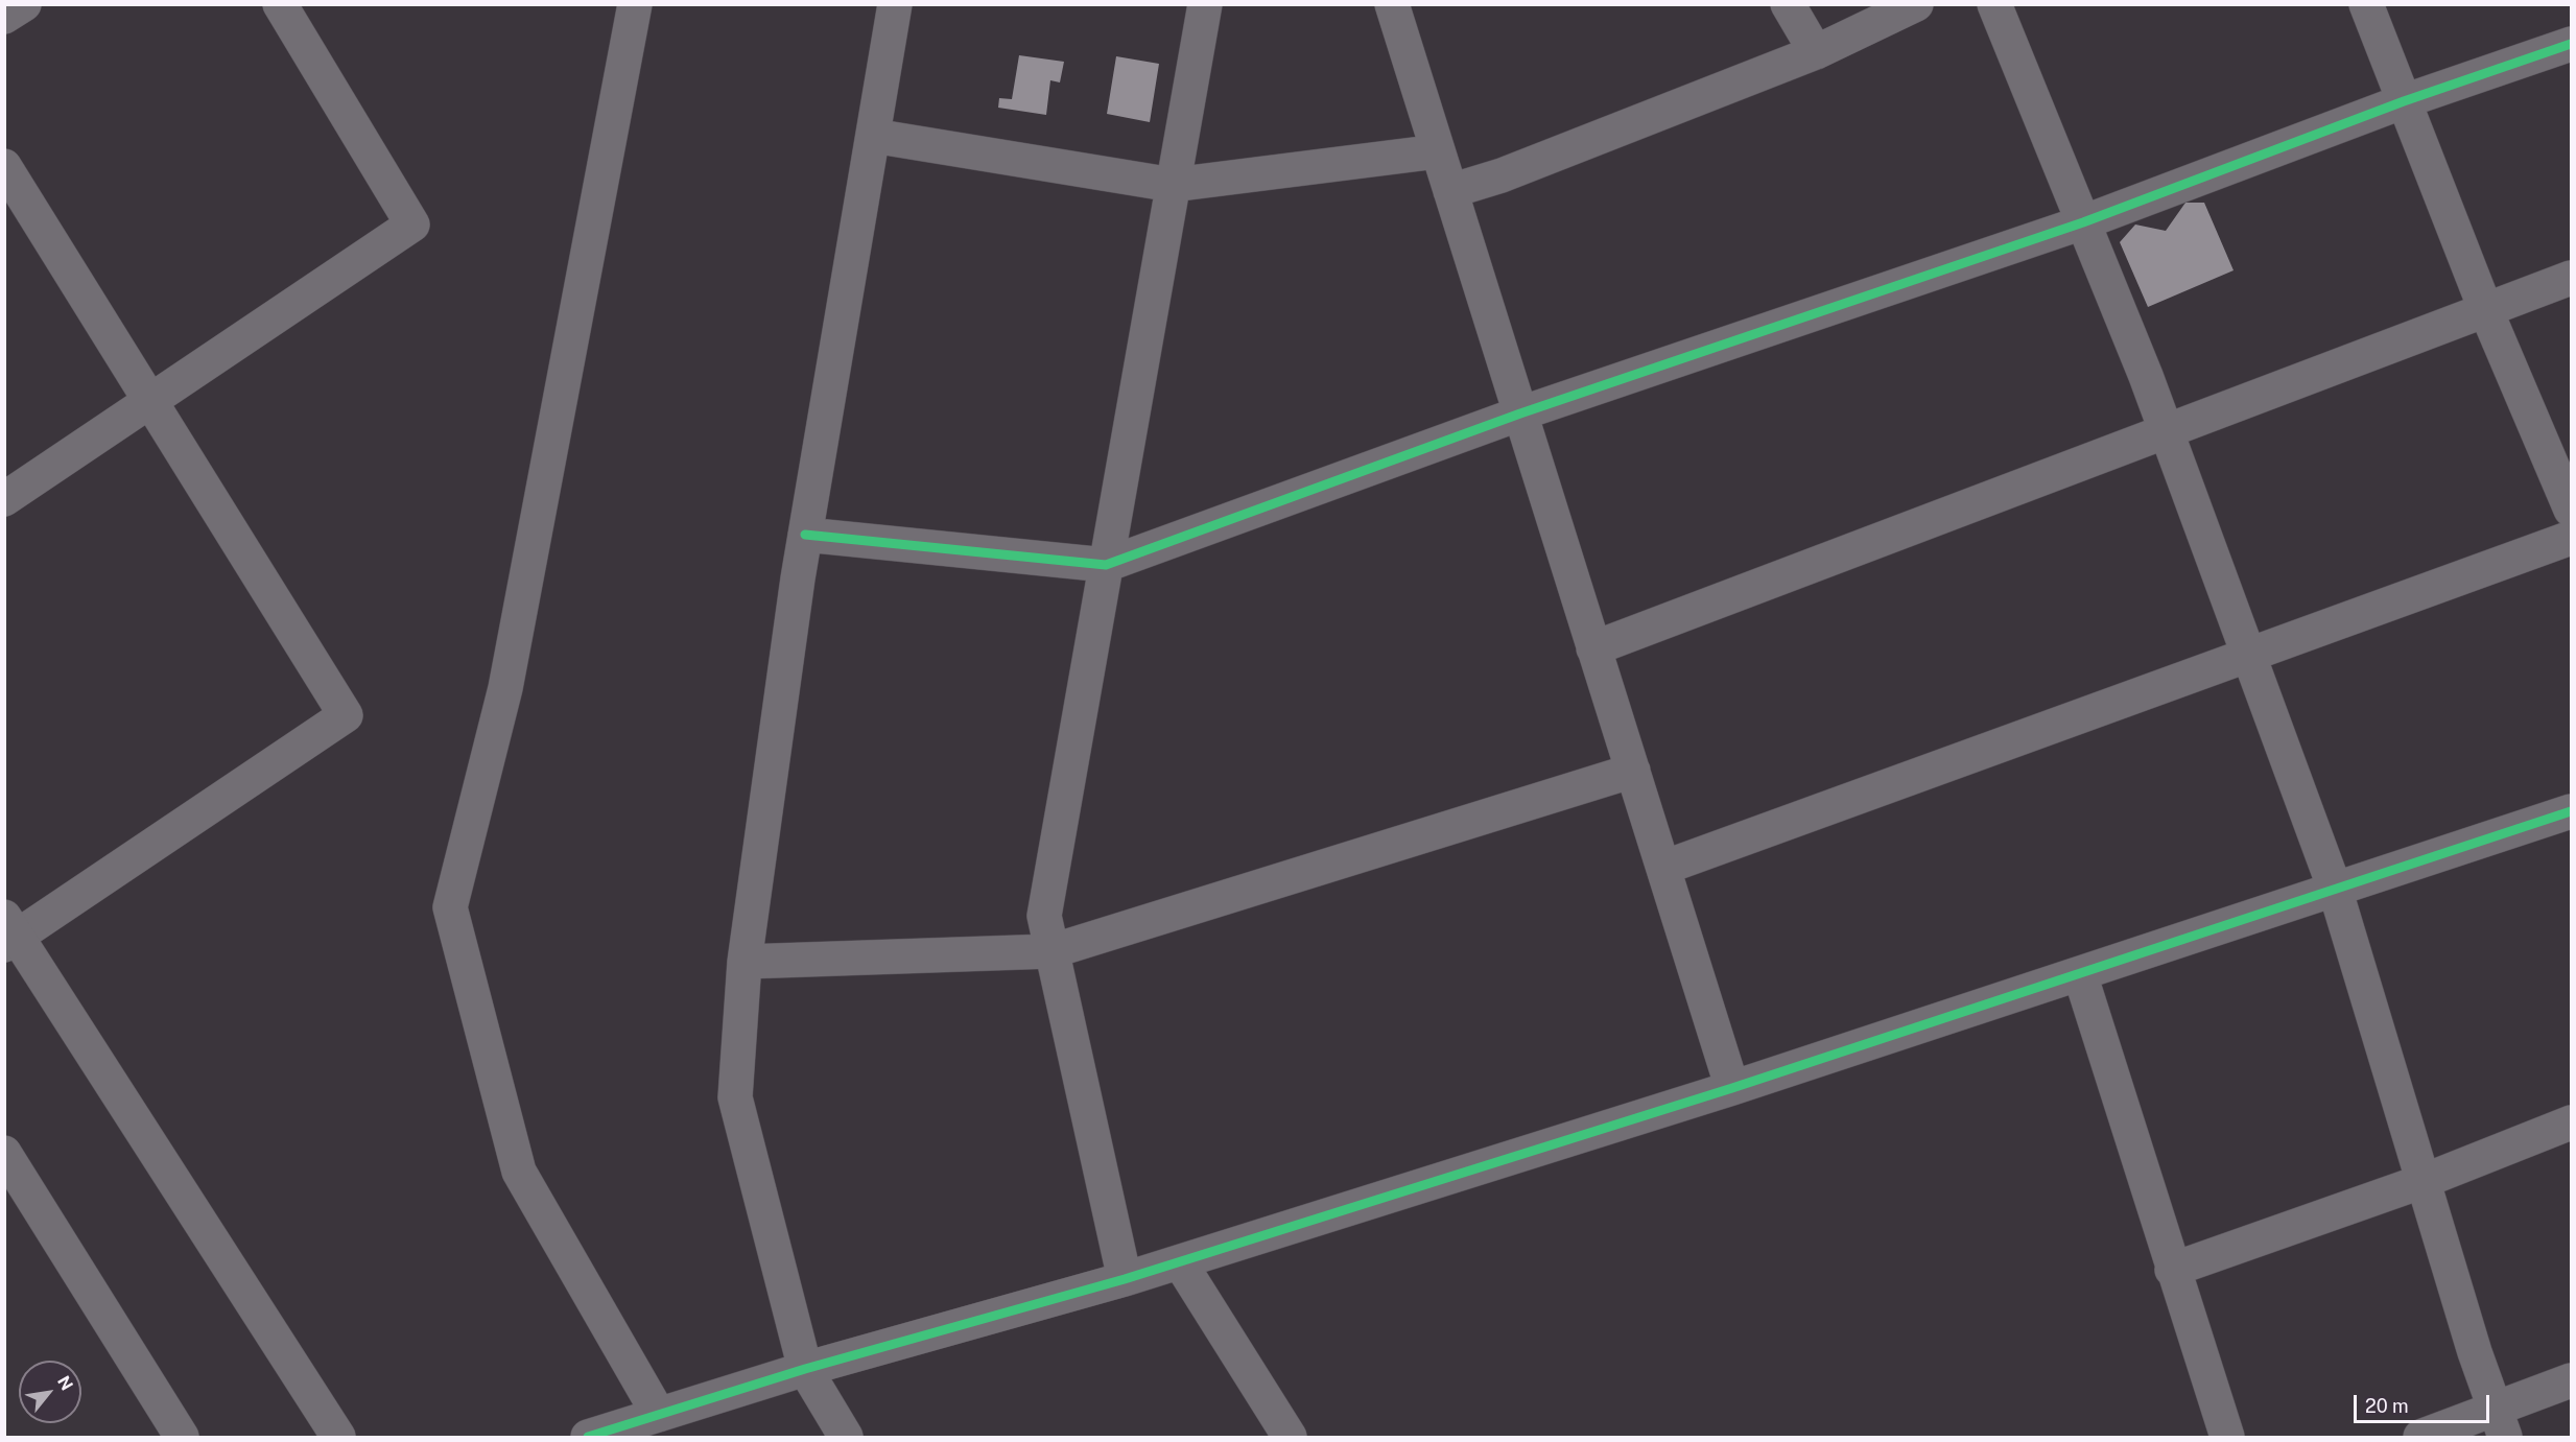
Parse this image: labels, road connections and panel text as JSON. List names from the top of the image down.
{
  "scale_bar": "20 m",
  "north": "top right"
}
